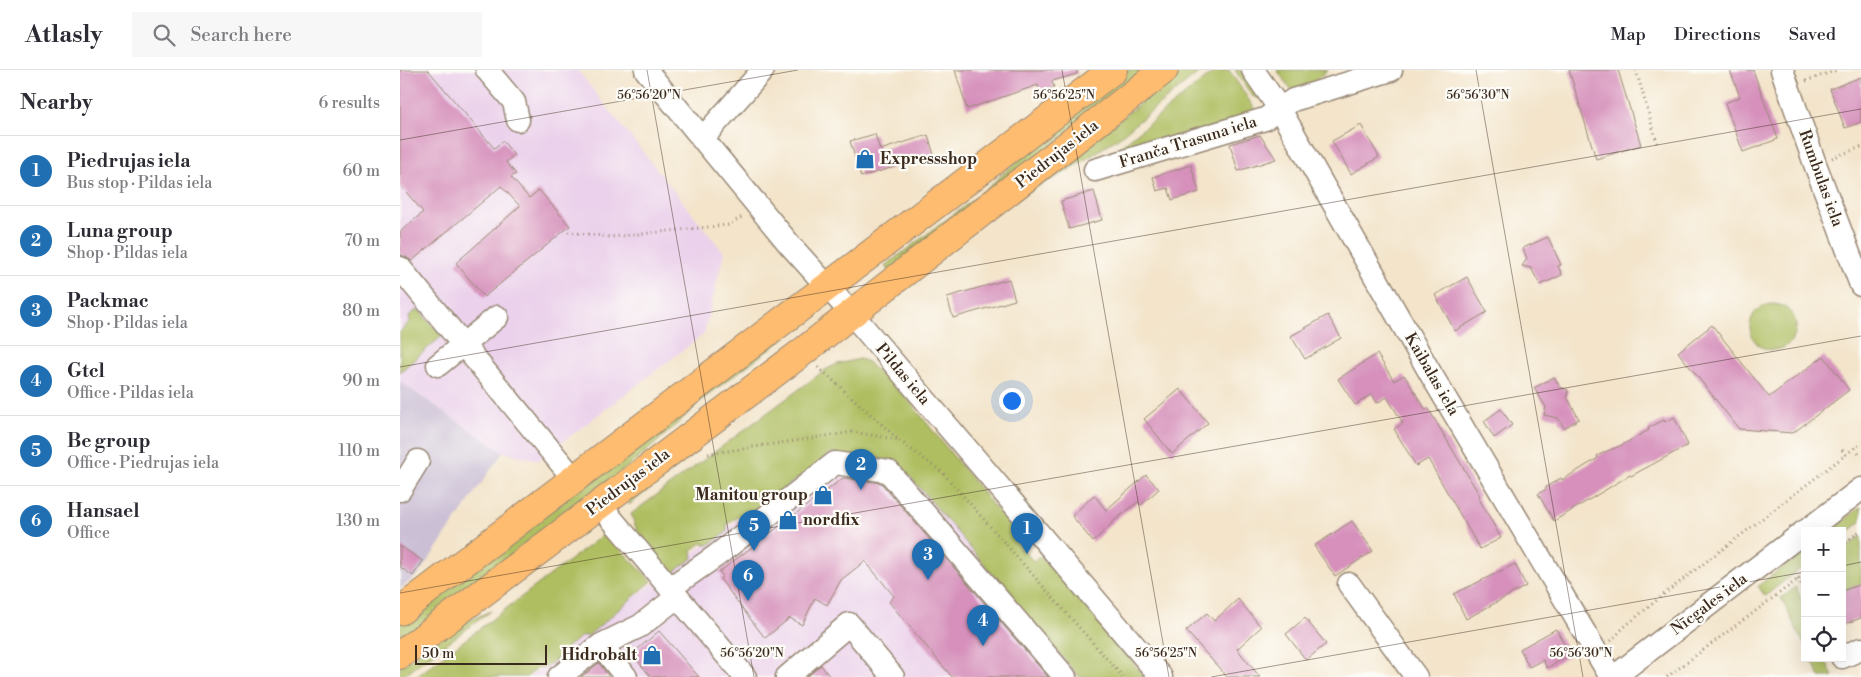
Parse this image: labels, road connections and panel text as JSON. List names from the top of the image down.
{
  "streets": {
    "main road": ["Piedrujas iela"],
    "street": [
      "Franča Trasuna iela",
      "Rumbulas iela",
      "Pildas iela",
      "Kaibalas iela",
      "Nīcgales iela"
    ]
  },
  "crossings": [
    ["Franča Trasuna iela", "Kaibalas iela"],
    ["Piedrujas iela", "Pildas iela"],
    ["Kaibalas iela", "Nīcgales iela"]
  ],
  "places": {
    "shop": [
      "Expressshop",
      "Manitou group",
      "nordfix",
      "Hidrobalt"
    ]
  },
  "scale_bar": "50 m",
  "page": {
    "header": "Atlasly",
    "search": "Search here",
    "nav": ["Map", "Directions", "Saved"],
    "heading": ["Nearby", "6 results"],
    "list": [
      {
        "mark": "1",
        "name": "Piedrujas iela",
        "note": "Bus stop · Pildas iela",
        "value": "60 m"
      },
      {
        "mark": "2",
        "name": "Luna group",
        "note": "Shop · Pildas iela",
        "value": "70 m"
      },
      {
        "mark": "3",
        "name": "Packmac",
        "note": "Shop · Pildas iela",
        "value": "80 m"
      },
      {
        "mark": "4",
        "name": "Gtcl",
        "note": "Office · Pildas iela",
        "value": "90 m"
      },
      {
        "mark": "5",
        "name": "Be group",
        "note": "Office · Piedrujas iela",
        "value": "110 m"
      },
      {
        "mark": "6",
        "name": "Hansael",
        "note": "Office",
        "value": "130 m"
      }
    ],
    "pins": [
      "2",
      "5",
      "1",
      "3",
      "6",
      "4"
    ],
    "map_buttons": ["+", "−"],
    "scale": "50 m"
  },
  "coordinates": ["56°56'20\"N", "56°56'25\"N", "56°56'30\"N"]
}
